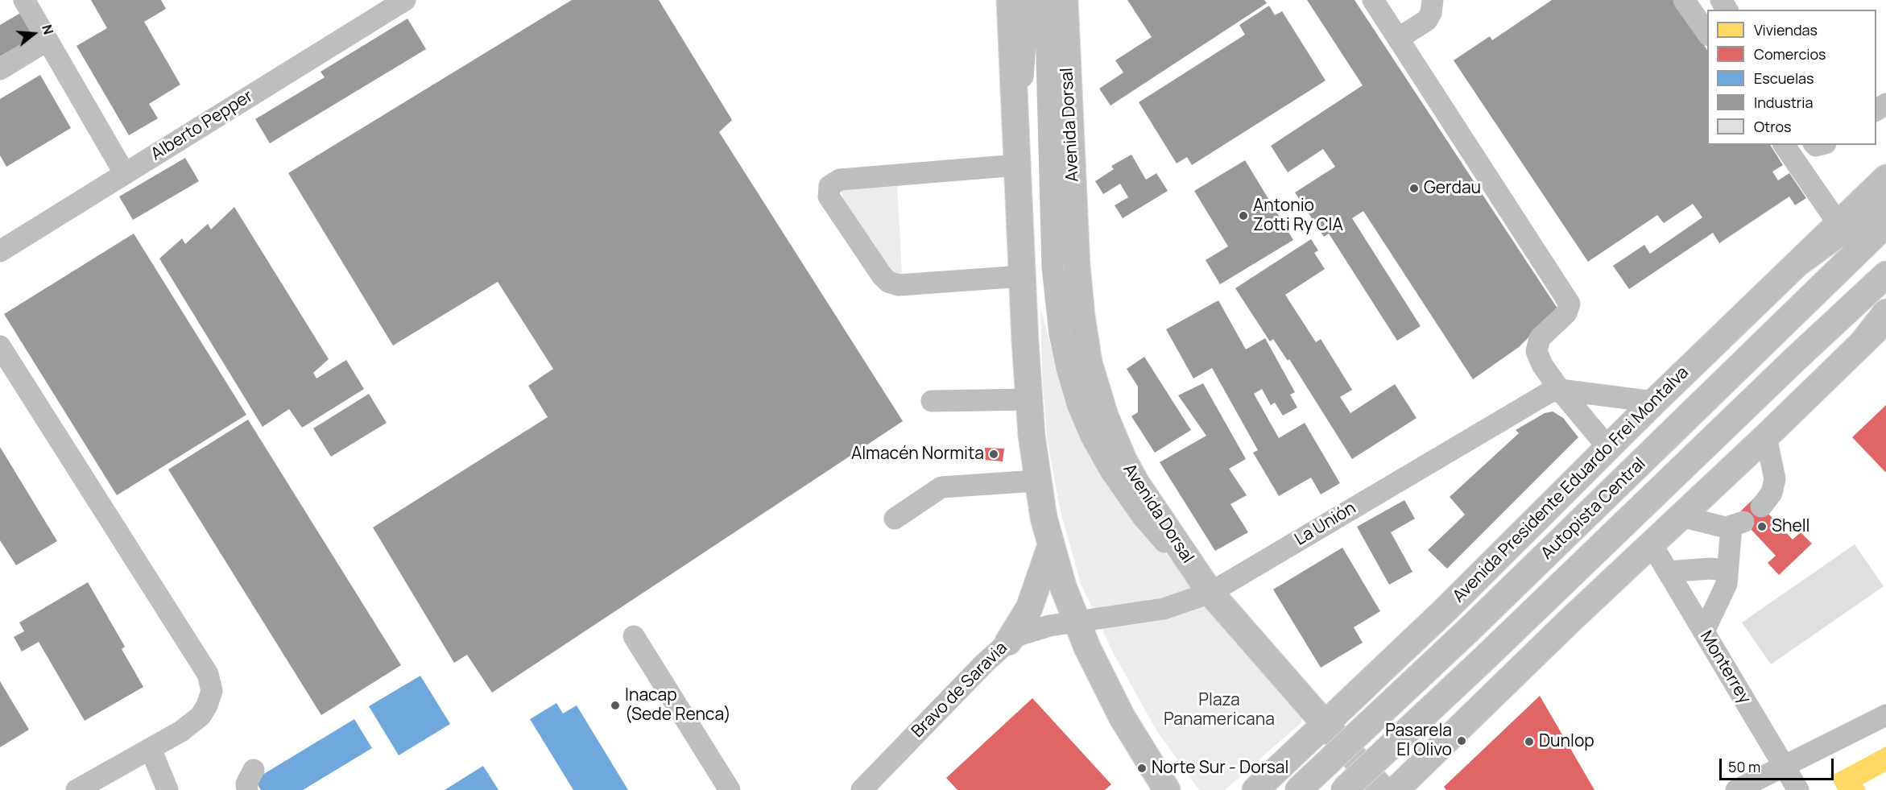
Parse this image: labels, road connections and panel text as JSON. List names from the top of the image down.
{
  "streets": {
    "main road": ["Avenida Dorsal", "Avenida Presidente Eduardo Frei Montalva", "Autopista Central"],
    "street": [
      "Alberto Pepper",
      "La Unión",
      "Monterrey",
      "Bravo de Saravia"
    ]
  },
  "crossings": [
    ["Avenida Dorsal", "Avenida Presidente Eduardo Frei Montalva"],
    ["Avenida Dorsal", "La Unión"],
    ["Avenida Presidente Eduardo Frei Montalva", "La Unión"],
    ["La Unión", "Bravo de Saravia"]
  ],
  "parks": ["Plaza Panamericana"],
  "places": [
    "Gerdau",
    "Antonio Zotti Ry CIA",
    "Almacén Normita",
    "Shell",
    "Inacap (Sede Renca)",
    "Pasarela El Olivo",
    "Dunlop",
    "Norte Sur - Dorsal"
  ],
  "legend": [
    "Viviendas",
    "Comercios",
    "Escuelas",
    "Industria",
    "Otros"
  ],
  "scale_bar": "50 m",
  "north": "right"
}
